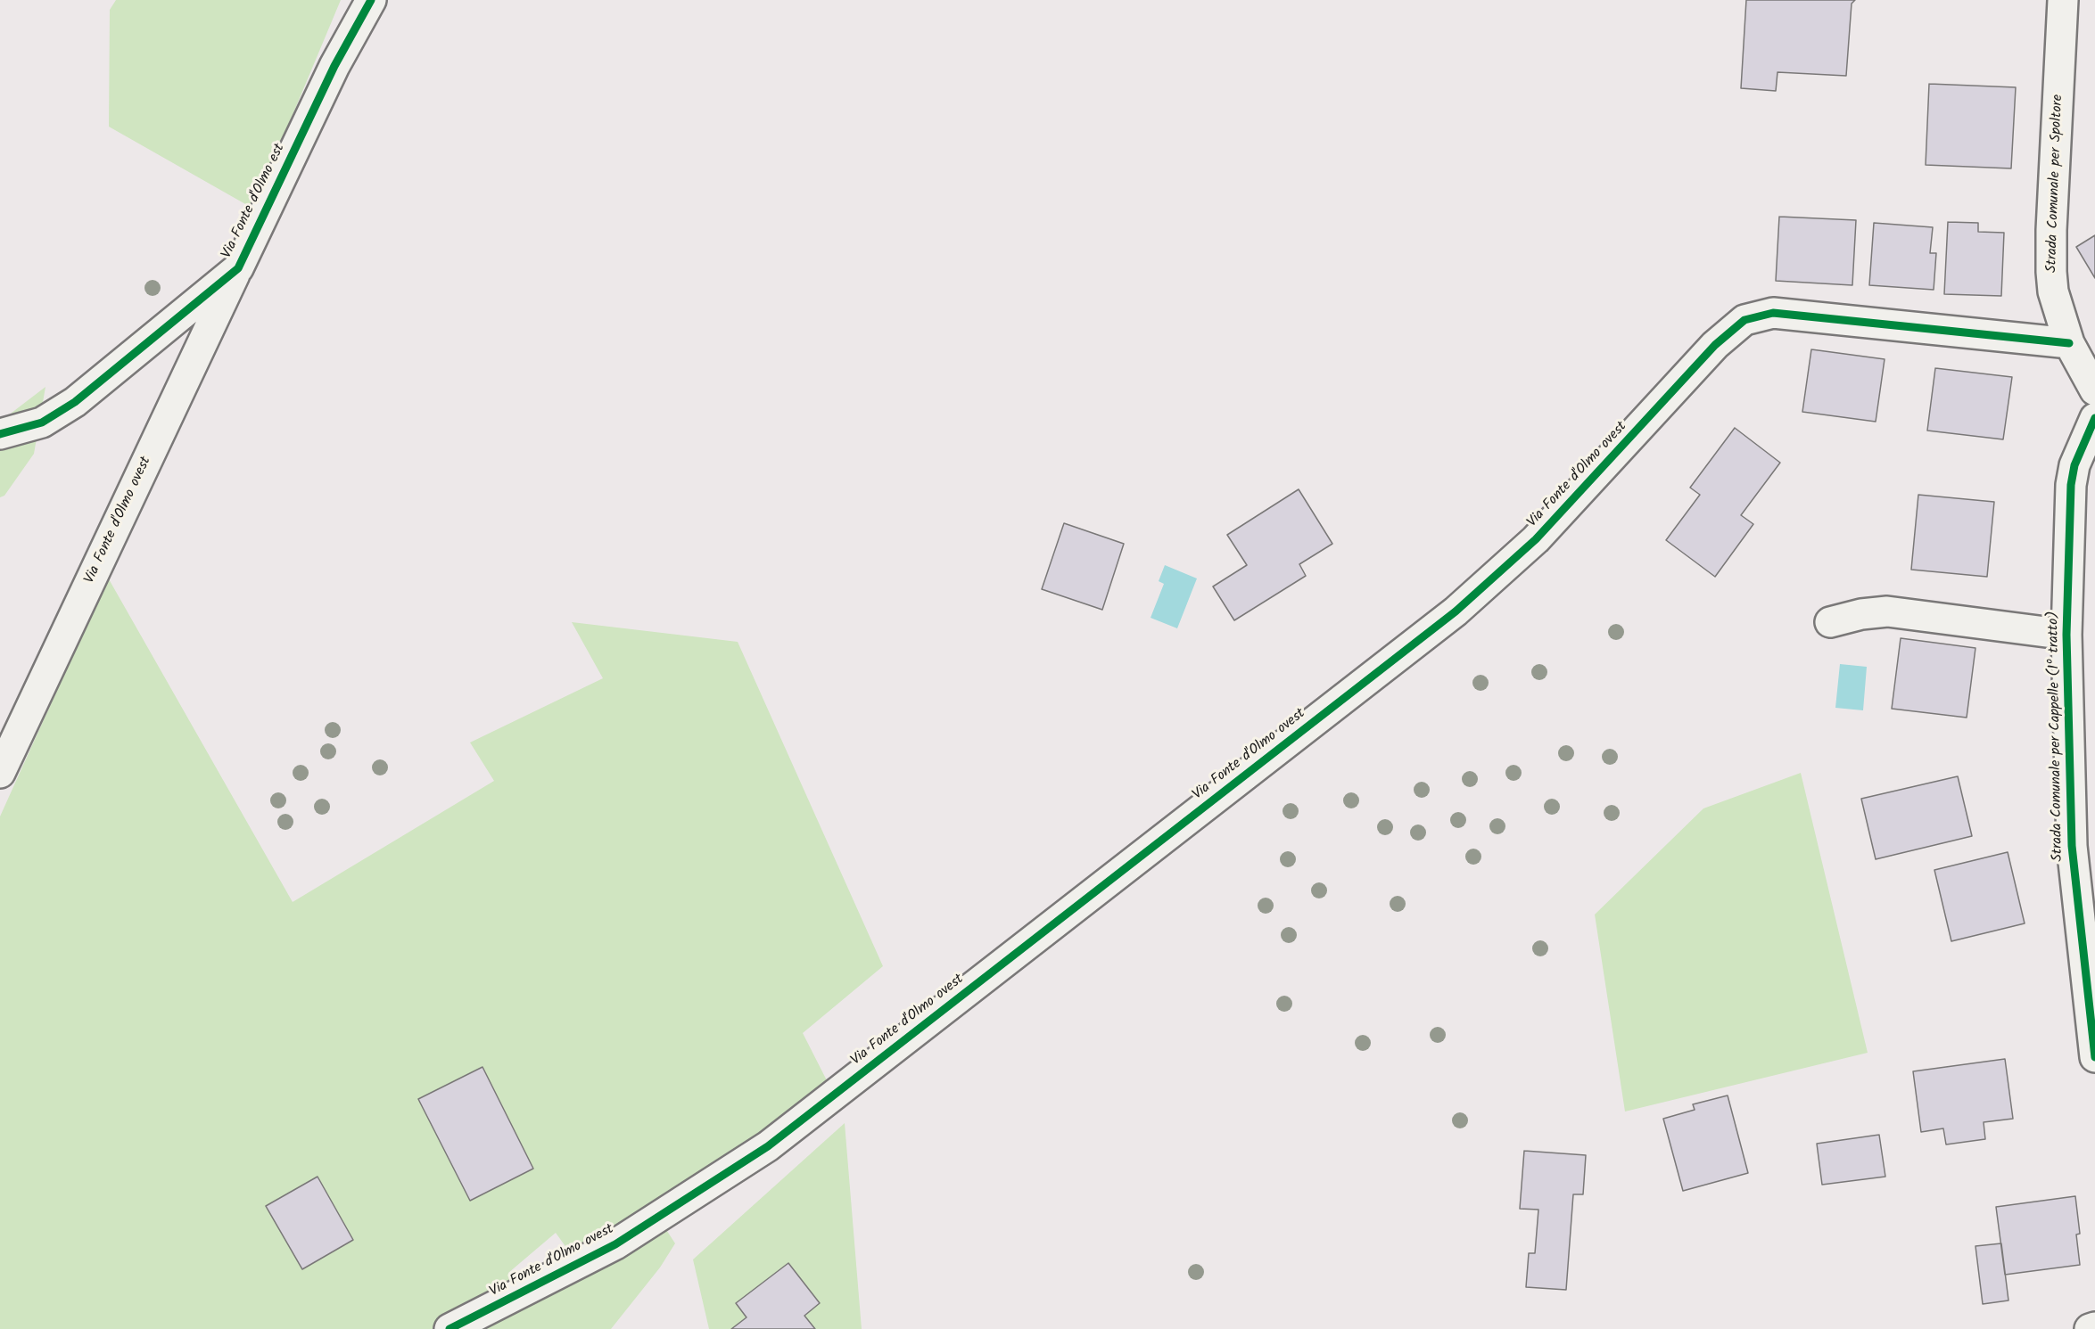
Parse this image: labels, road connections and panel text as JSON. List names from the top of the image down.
{
  "streets": {
    "street": [
      "Strada Comunale per Spoltore",
      "Via Fonte d'Olmo est",
      "Via Fonte d'Olmo ovest",
      "Strada Comunale per Cappelle (1º tratto)"
    ]
  },
  "crossings": [
    ["Strada Comunale per Spoltore", "Via Fonte d'Olmo ovest"],
    ["Via Fonte d'Olmo est", "Via Fonte d'Olmo ovest"]
  ]
}
